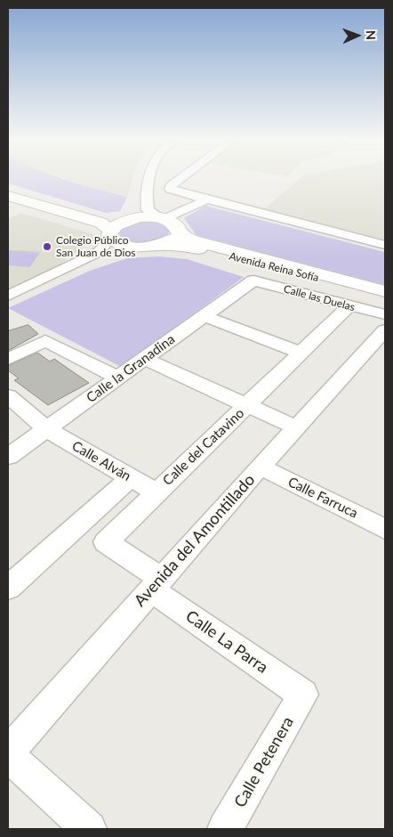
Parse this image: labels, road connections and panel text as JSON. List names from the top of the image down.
{
  "streets": {
    "main road": ["Avenida Reina Sofía"],
    "street": [
      "Calle las Duelas",
      "Calle la Granadina",
      "Calle del Catavino",
      "Calle Alván",
      "Calle Farruca",
      "Avenida del Amontillado",
      "Calle La Parra",
      "Calle Petenera"
    ]
  },
  "crossings": [
    ["Calle las Duelas", "Calle la Granadina"],
    ["Calle las Duelas", "Calle del Catavino"],
    ["Calle la Granadina", "Calle Alván"],
    ["Calle del Catavino", "Calle Alván"],
    ["Calle del Catavino", "Avenida del Amontillado"],
    ["Calle del Catavino", "Calle La Parra"],
    ["Calle Farruca", "Avenida del Amontillado"],
    ["Avenida del Amontillado", "Calle La Parra"],
    ["Calle La Parra", "Calle Petenera"]
  ],
  "places": ["Colegio Público San Juan de Dios"],
  "north": "right"
}
